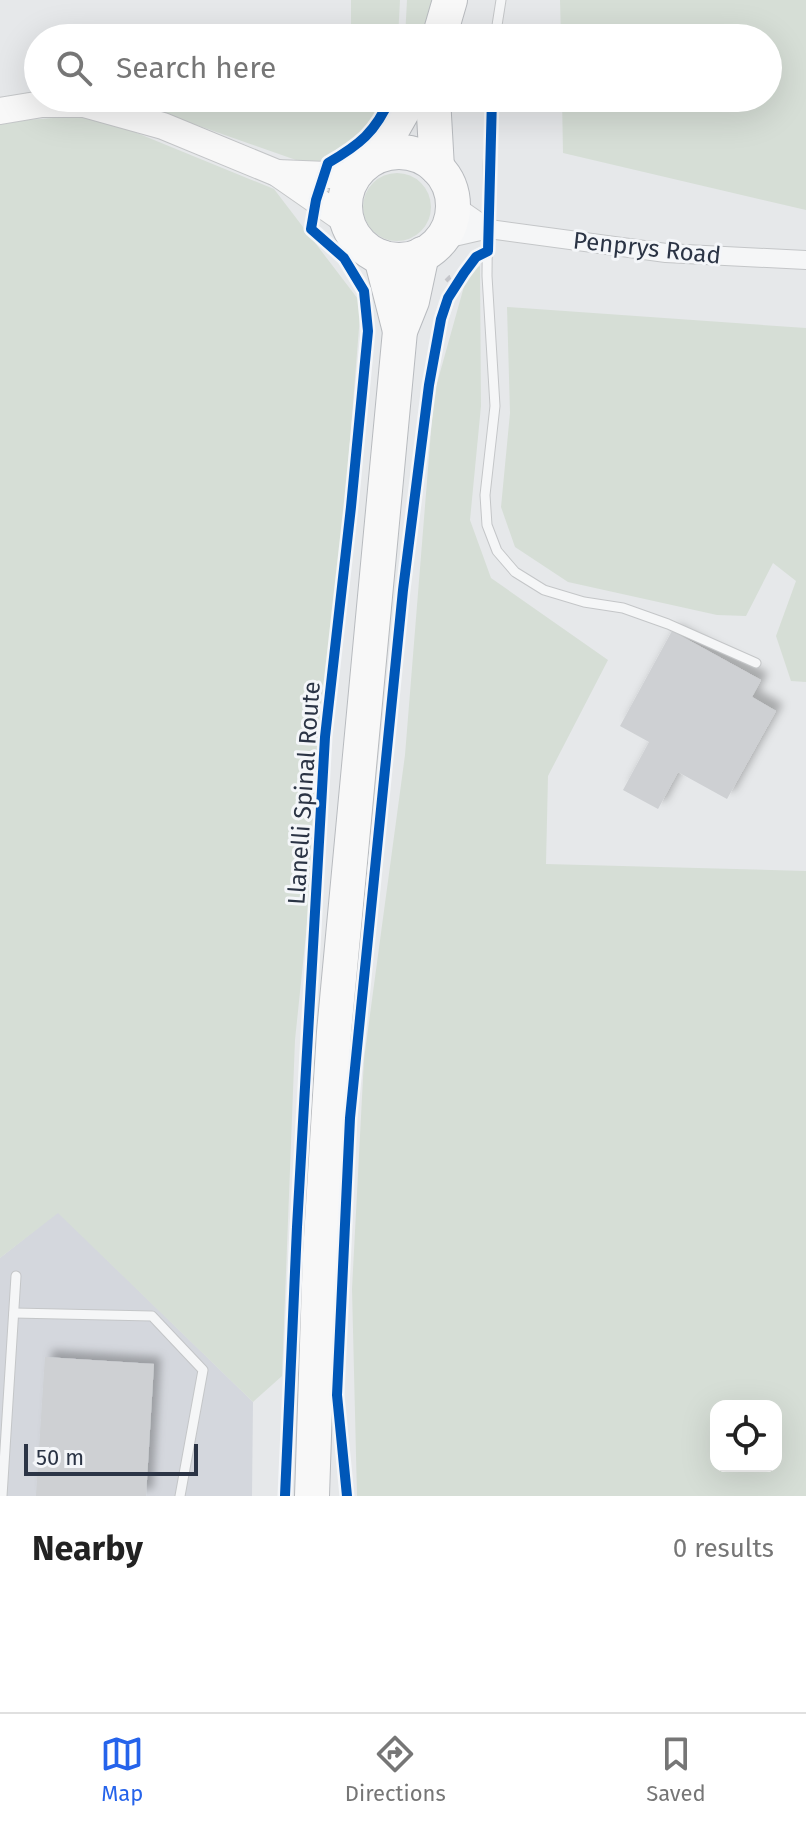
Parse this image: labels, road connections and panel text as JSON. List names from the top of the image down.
{
  "streets": {
    "street": ["Penprys Road"],
    "cycle path": ["Llanelli Spinal Route"]
  },
  "scale_bar": "50 m",
  "page": {
    "search": "Search here",
    "scale": "50 m",
    "heading": ["Nearby", "0 results"],
    "nav": ["Map", "Directions", "Saved"]
  }
}
